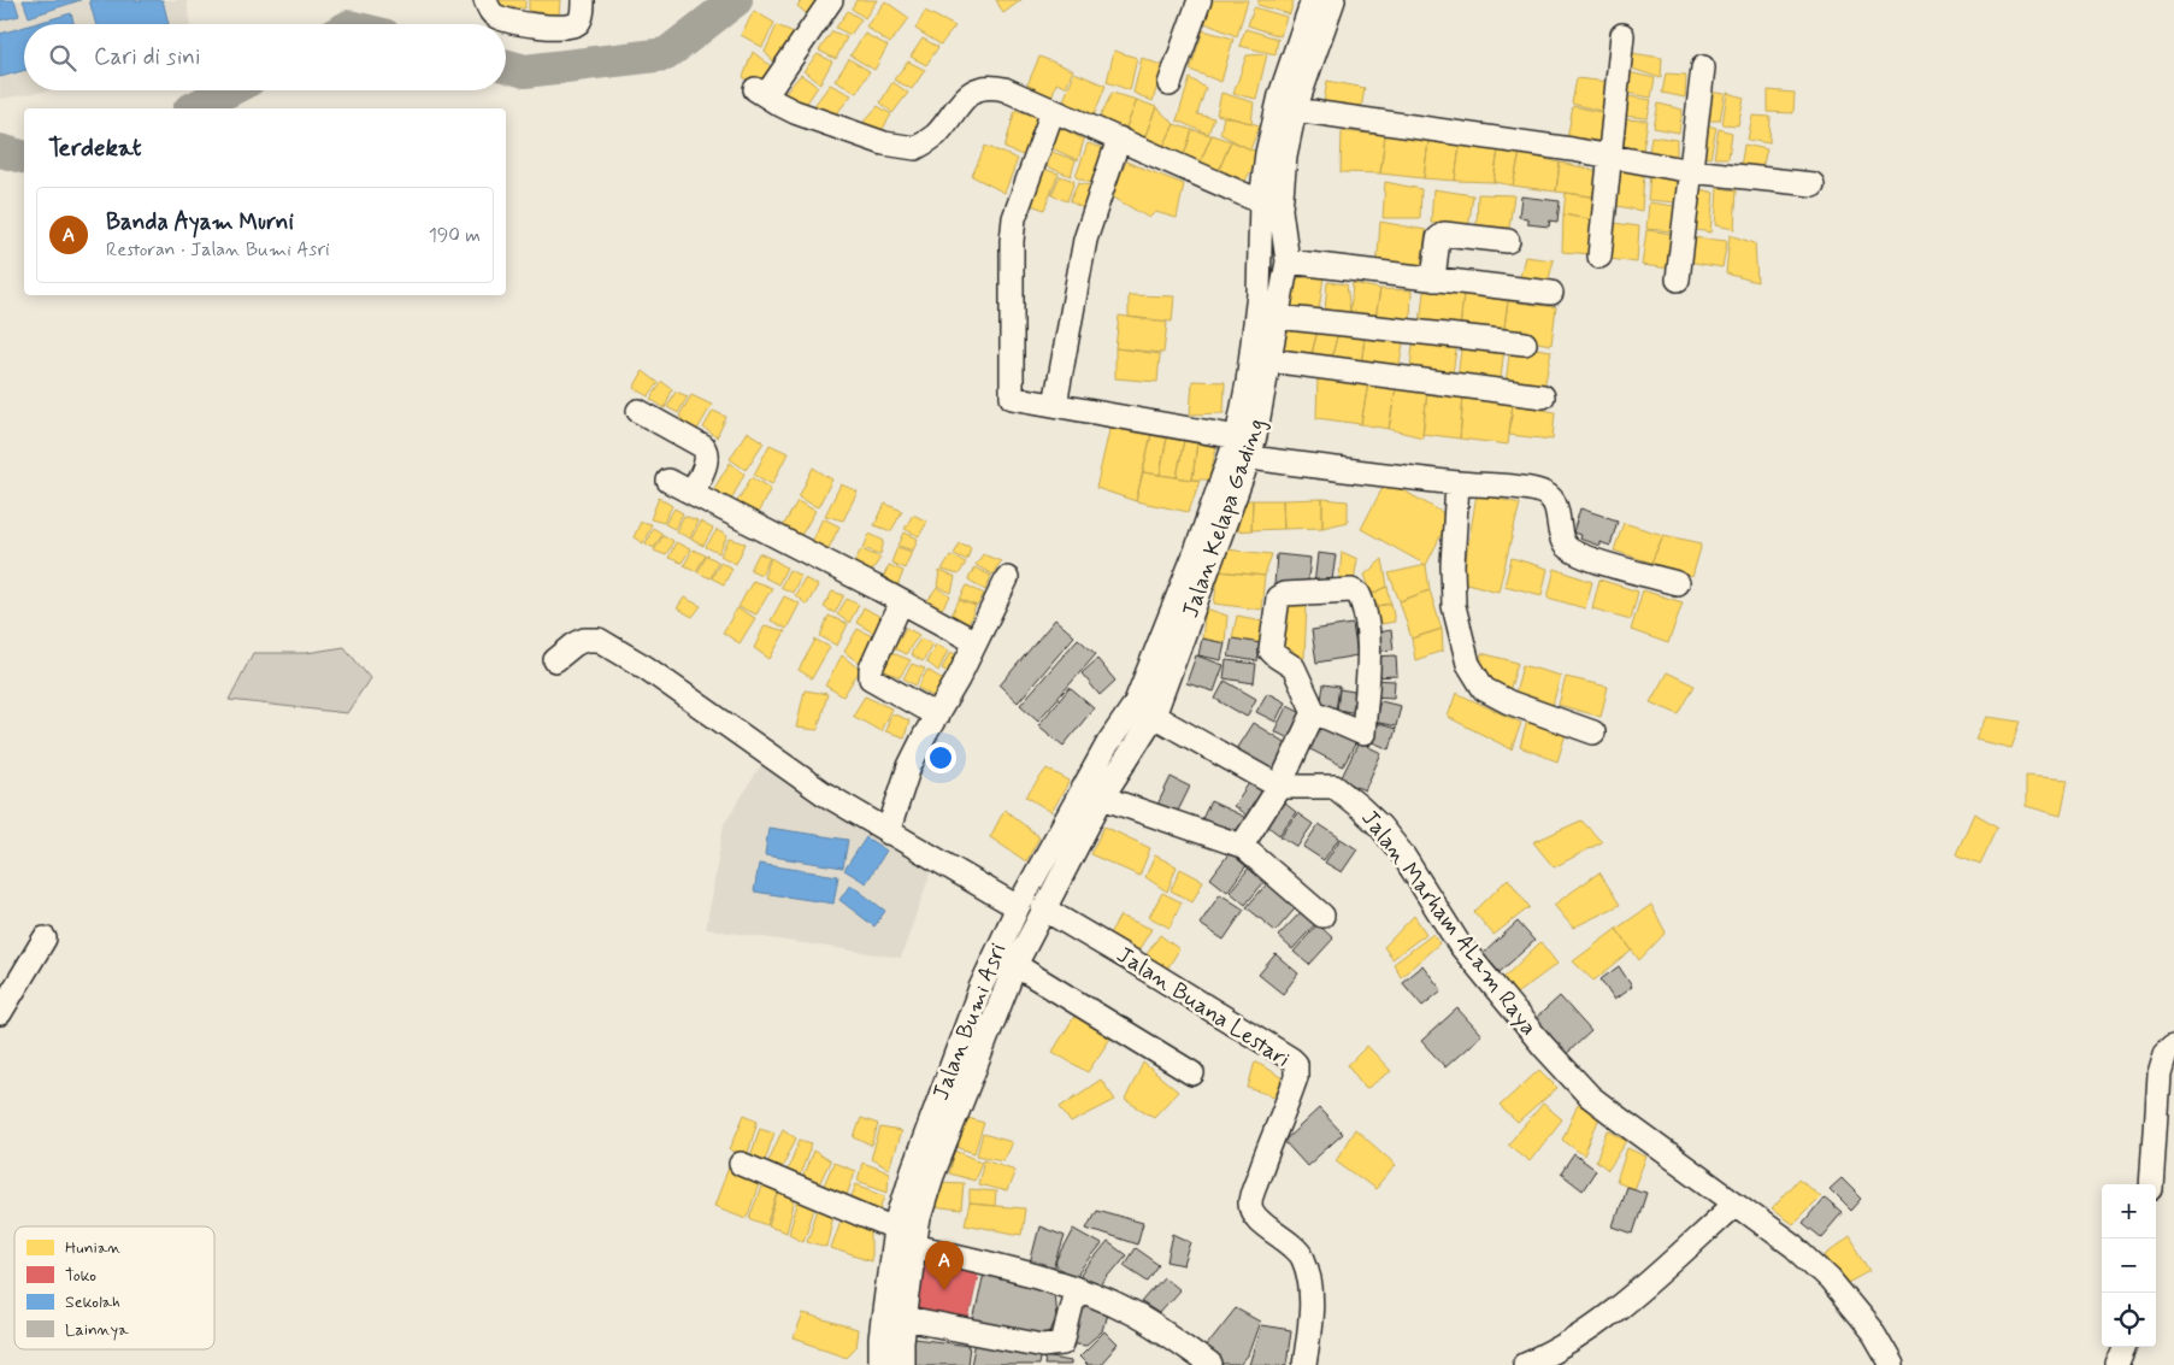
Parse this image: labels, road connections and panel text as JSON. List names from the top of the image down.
{
  "streets": {
    "street": [
      "Jalan Kelapa Gading",
      "Jalan Marham ALam Raya",
      "Jalan Buana Lestari",
      "Jalan Bumi Asri"
    ]
  },
  "crossings": [
    ["Jalan Kelapa Gading", "Jalan Marham ALam Raya"],
    ["Jalan Kelapa Gading", "Jalan Bumi Asri"],
    ["Jalan Marham ALam Raya", "Jalan Bumi Asri"],
    ["Jalan Buana Lestari", "Jalan Bumi Asri"]
  ],
  "legend": [
    "Hunian",
    "Toko",
    "Sekolah",
    "Lainnya"
  ],
  "page": {
    "search": "Cari di sini",
    "heading": "Terdekat",
    "list": [
      {
        "mark": "A",
        "name": "Banda Ayam Murni",
        "note": "Restoran · Jalan Bumi Asri",
        "value": "190 m"
      }
    ],
    "map_buttons": ["+", "−"],
    "pins": "A"
  }
}
